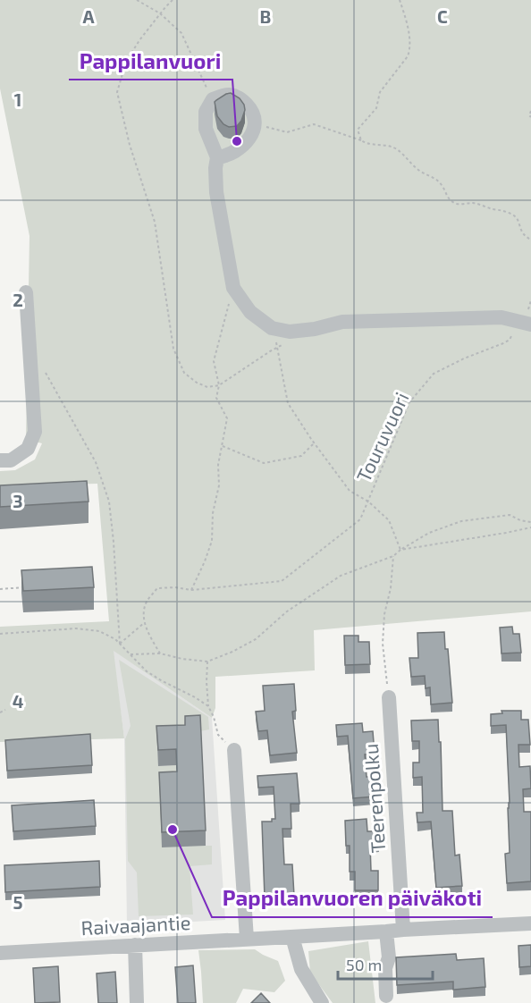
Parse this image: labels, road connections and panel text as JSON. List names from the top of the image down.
{
  "streets": {
    "street": ["Teerenpolku", "Raivaajantie"],
    "path": ["Touruvuori"]
  },
  "crossings": [
    ["Teerenpolku", "Raivaajantie"]
  ],
  "places": ["Pappilanvuori", "Pappilanvuoren päiväkoti"],
  "scale_bar": "50 m",
  "grid": {
    "columns": ["A", "B", "C"],
    "rows": [
      "1",
      "2",
      "3",
      "4",
      "5"
    ]
  }
}
